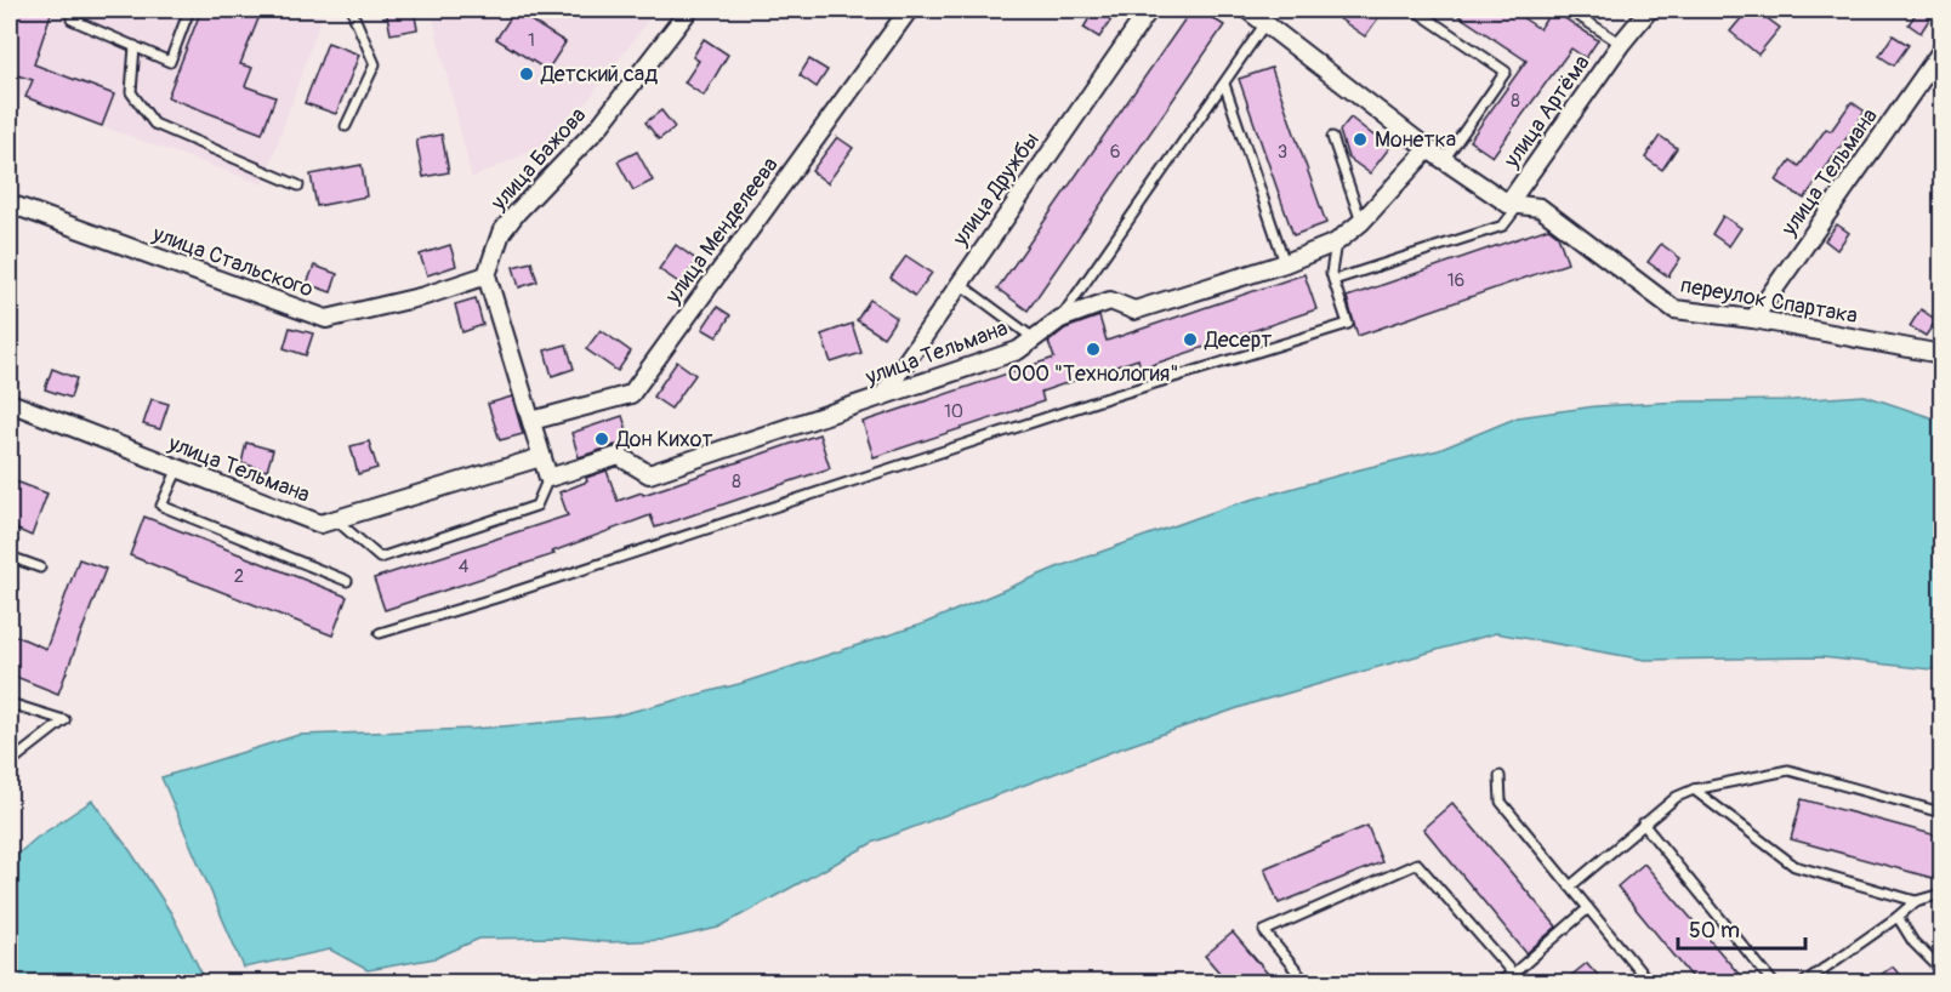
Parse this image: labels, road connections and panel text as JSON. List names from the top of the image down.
{
  "streets": {
    "street": [
      "улица Артёма",
      "улица Бажова",
      "улица Тельмана",
      "улица Дружбы",
      "улица Менделеева",
      "улица Стальского",
      "переулок Спартака"
    ]
  },
  "crossings": [
    ["улица Артёма", "переулок Спартака"],
    ["улица Бажова", "улица Стальского"],
    ["улица Тельмана", "улица Дружбы"],
    ["улица Тельмана", "переулок Спартака"]
  ],
  "places": [
    "Детский сад",
    "Монетка",
    "Десерт",
    "ООО \"Технология\"",
    "Дон Кихот"
  ],
  "house_numbers": [
    "1",
    "8",
    "6",
    "3",
    "16",
    "10",
    "8",
    "4",
    "2"
  ],
  "scale_bar": "50 m"
}
